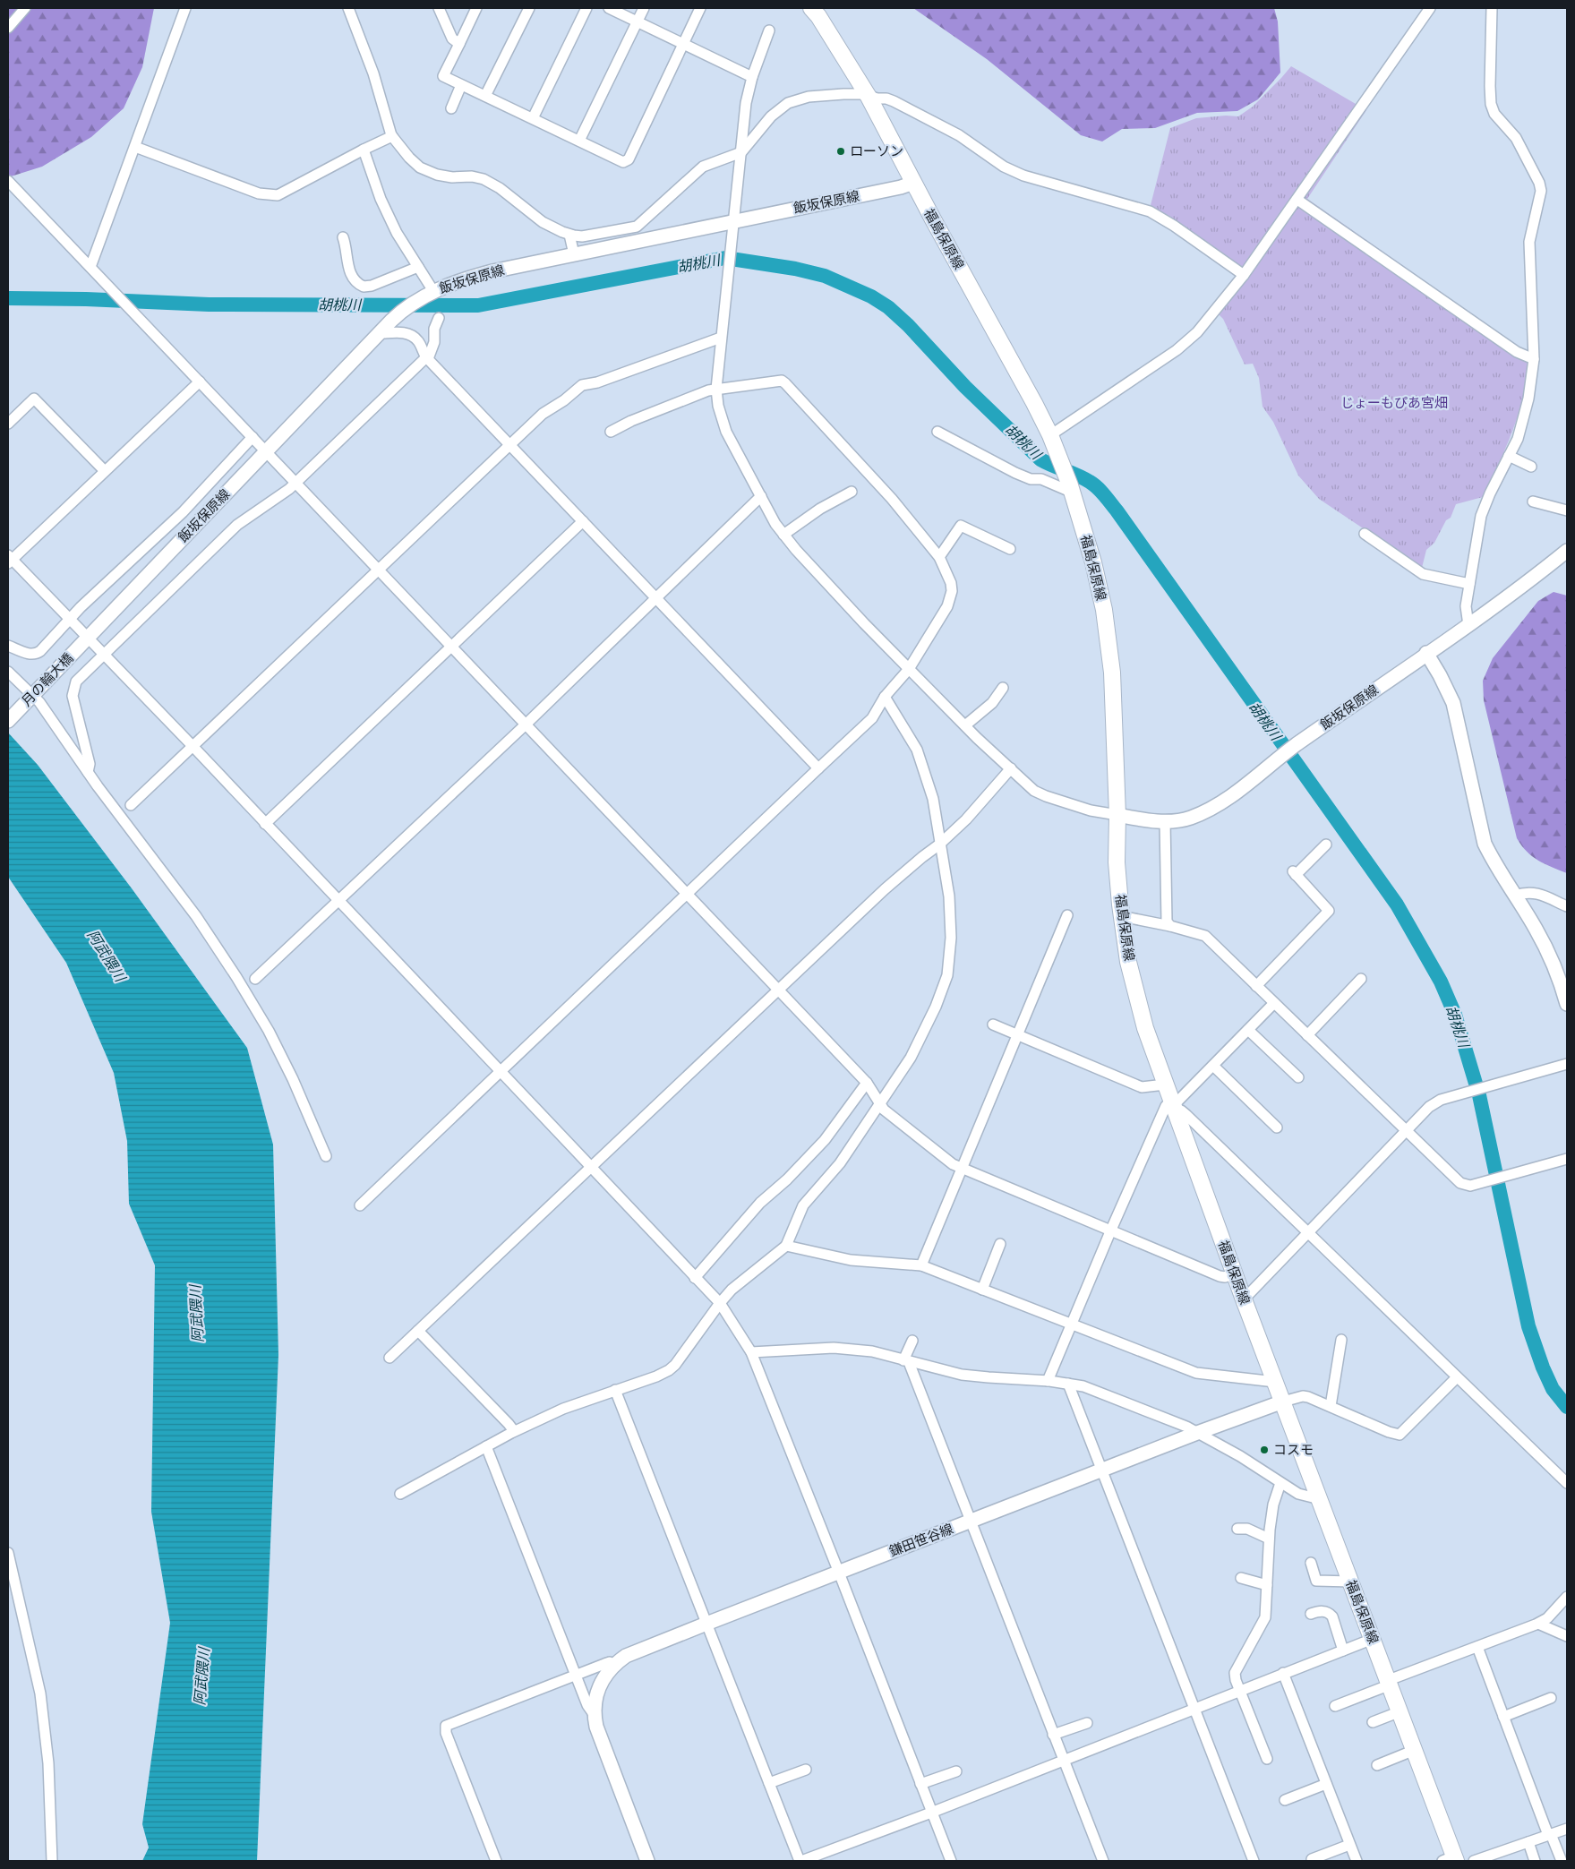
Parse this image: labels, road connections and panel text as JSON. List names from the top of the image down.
{
  "streets": {
    "main road": [
      "飯坂保原線",
      "福島保原線",
      "月の輪大橋",
      "鎌田笹谷線"
    ]
  },
  "crossings": [
    ["飯坂保原線", "福島保原線"],
    ["飯坂保原線", "月の輪大橋"],
    ["福島保原線", "鎌田笹谷線"]
  ],
  "water": ["胡桃川", "阿武隈川"],
  "parks": ["じょーもぴあ宮畑"],
  "places": ["ローソン", "コスモ"]
}
